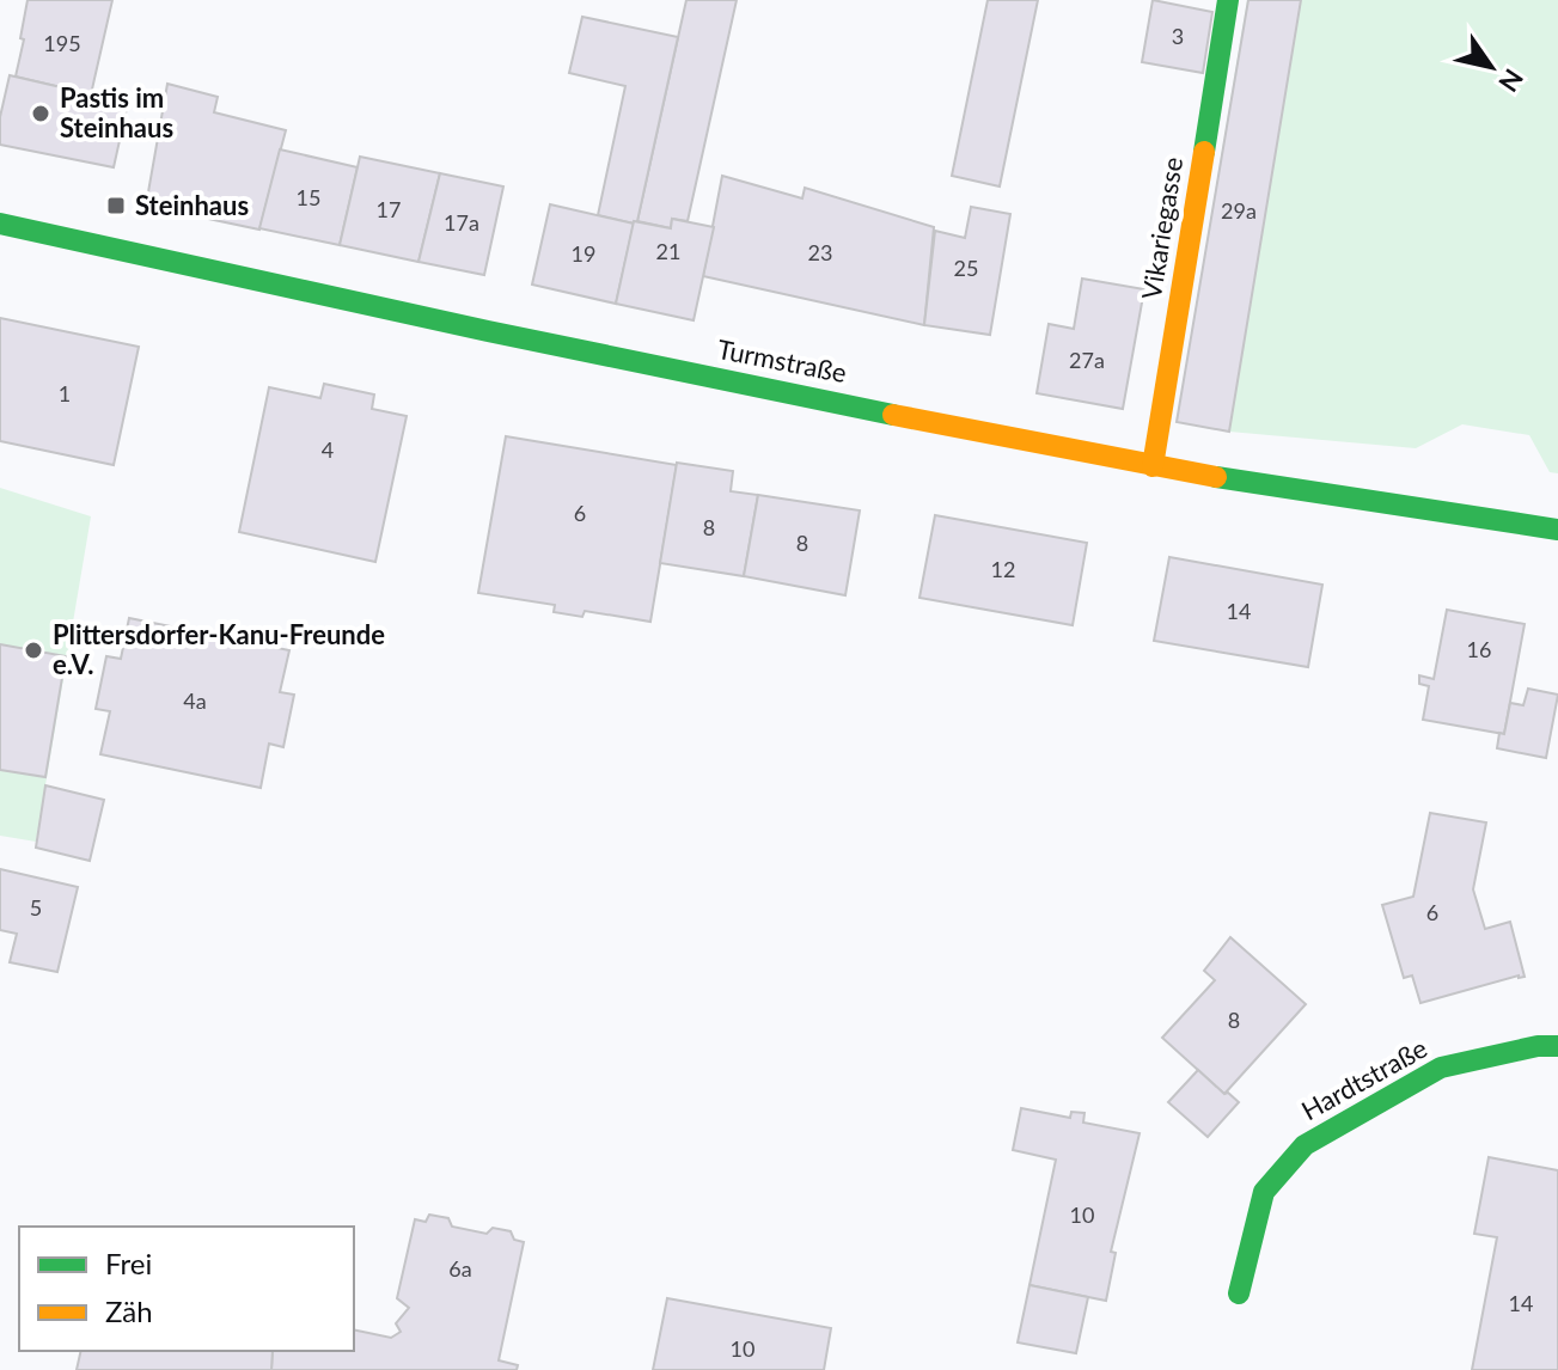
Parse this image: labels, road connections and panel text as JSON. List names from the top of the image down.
{
  "streets": {
    "street": ["Vikariegasse", "Turmstraße", "Hardtstraße"]
  },
  "crossings": [
    ["Vikariegasse", "Turmstraße"]
  ],
  "places": {
    "other": ["Pastis im Steinhaus", "Plittersdorfer-Kanu-Freunde e.V."],
    "transit": ["Steinhaus"]
  },
  "house_numbers": [
    "3",
    "195",
    "15",
    "17",
    "29a",
    "17a",
    "21",
    "23",
    "19",
    "25",
    "27a",
    "1",
    "4",
    "6",
    "8",
    "8",
    "12",
    "14",
    "16",
    "4a",
    "5",
    "6",
    "8",
    "10",
    "6a",
    "14",
    "10"
  ],
  "legend": ["Frei", "Zäh"],
  "north": "bottom right"
}
